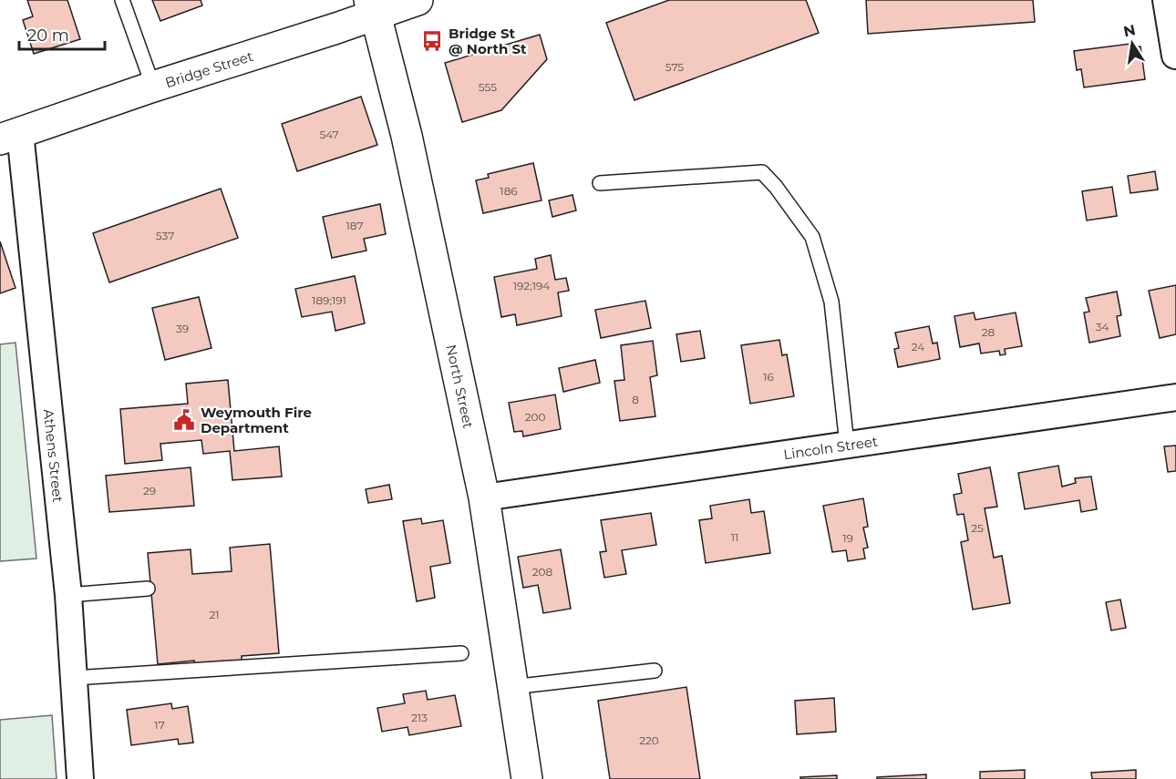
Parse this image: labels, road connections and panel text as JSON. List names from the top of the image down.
{
  "streets": {
    "street": [
      "Bridge Street",
      "North Street",
      "Lincoln Street",
      "Athens Street"
    ]
  },
  "crossings": [
    ["Bridge Street", "North Street"],
    ["Bridge Street", "Athens Street"],
    ["North Street", "Lincoln Street"]
  ],
  "places": {
    "bus stop": ["Bridge St @ North St"],
    "public building": ["Weymouth Fire Department"]
  },
  "house_numbers": [
    "575",
    "555",
    "547",
    "186",
    "187",
    "537",
    "192;194",
    "189;191",
    "34",
    "39",
    "28",
    "24",
    "16",
    "8",
    "200",
    "29",
    "25",
    "11",
    "19",
    "208",
    "21",
    "213",
    "17",
    "220"
  ],
  "scale_bar": "20 m",
  "north": "top"
}
